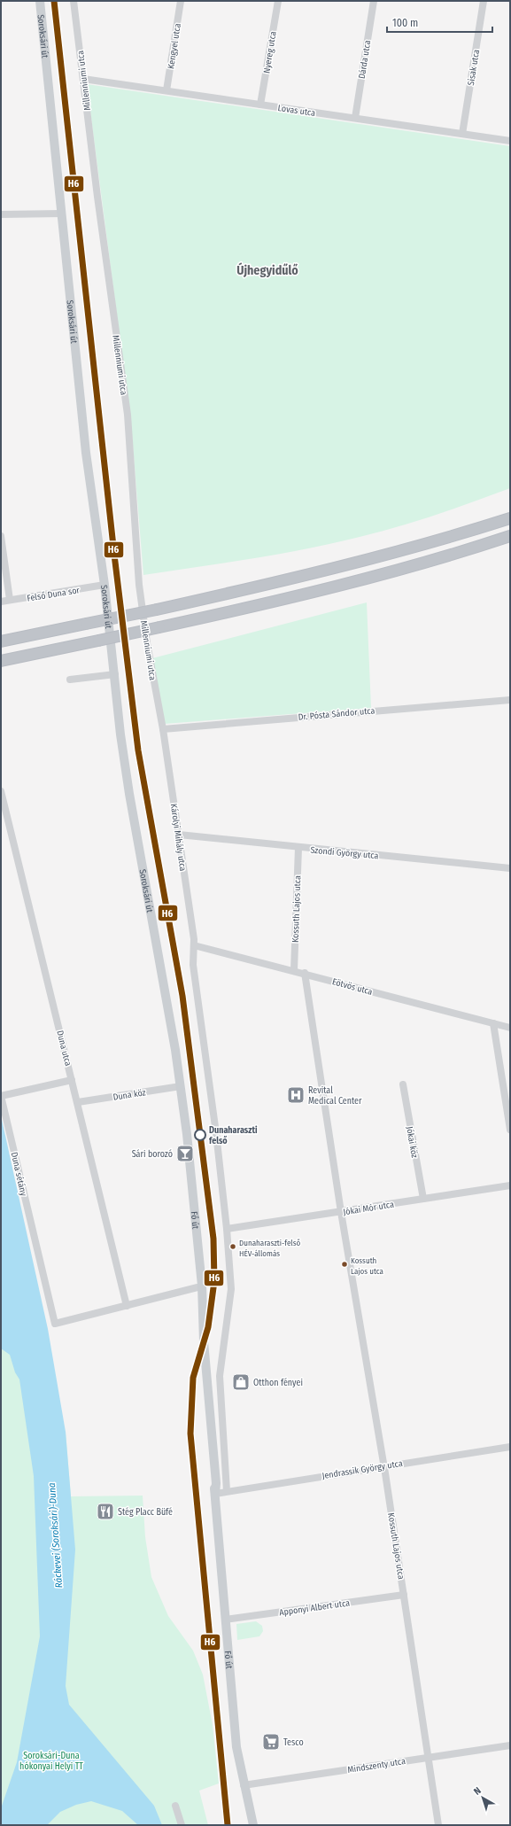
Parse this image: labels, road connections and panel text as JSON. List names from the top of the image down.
{
  "streets": {
    "main road": ["Soroksári út", "Fő út"],
    "street": [
      "Kengyel utca",
      "Nyereg utca",
      "Dárda utca",
      "Sisak utca",
      "Millenniumi utca",
      "Lovas utca",
      "Felső Duna sor",
      "Dr. Pósta Sándor utca",
      "Károlyi Mihály utca",
      "Szondi György utca",
      "Kossuth Lajos utca",
      "Eötvös utca",
      "Duna utca",
      "Duna köz",
      "Jókai köz",
      "Duna sétány",
      "Jókai Mór utca",
      "Jendrassik György utca",
      "Apponyi Albert utca",
      "Mindszenty utca"
    ]
  },
  "crossings": [
    ["Soroksári út", "Felső Duna sor"],
    ["Soroksári út", "Duna köz"],
    ["Soroksári út", "Fő út"],
    ["Kengyel utca", "Lovas utca"],
    ["Nyereg utca", "Lovas utca"],
    ["Dárda utca", "Lovas utca"],
    ["Sisak utca", "Lovas utca"],
    ["Millenniumi utca", "Lovas utca"],
    ["Millenniumi utca", "Dr. Pósta Sándor utca"],
    ["Millenniumi utca", "Károlyi Mihály utca"],
    ["Dr. Pósta Sándor utca", "Károlyi Mihály utca"],
    ["Károlyi Mihály utca", "Szondi György utca"],
    ["Károlyi Mihály utca", "Eötvös utca"],
    ["Szondi György utca", "Kossuth Lajos utca"],
    ["Kossuth Lajos utca", "Eötvös utca"],
    ["Kossuth Lajos utca", "Jókai Mór utca"],
    ["Kossuth Lajos utca", "Jendrassik György utca"],
    ["Kossuth Lajos utca", "Apponyi Albert utca"],
    ["Kossuth Lajos utca", "Mindszenty utca"],
    ["Duna utca", "Duna köz"],
    ["Duna utca", "Duna sétány"],
    ["Jókai köz", "Jókai Mór utca"],
    ["Fő út", "Jendrassik György utca"],
    ["Fő út", "Apponyi Albert utca"],
    ["Fő út", "Mindszenty utca"]
  ],
  "districts": ["Újhegyidűlő"],
  "water": ["Ráckevei (Soroksári)-Duna"],
  "parks": ["Soroksári-Duna hókonyai Helyi TT"],
  "places": {
    "hospital": ["Revital Medical Center"],
    "other": ["Dunaharaszti felső", "Dunaharaszti-felső HÉV-állomás", "Kossuth Lajos utca"],
    "bar": ["Sári borozó"],
    "shop": ["Otthon fényei"],
    "restaurant": ["Stég Placc Büfé"],
    "supermarket": ["Tesco"]
  },
  "lines": ["transit line H6"],
  "scale_bar": "100 m",
  "north": "top left"
}
